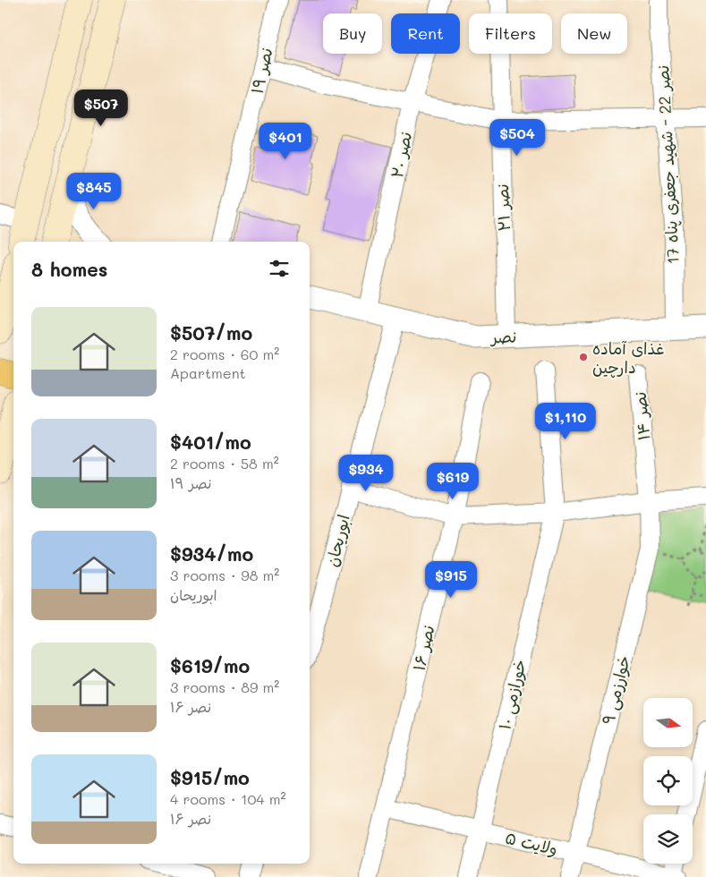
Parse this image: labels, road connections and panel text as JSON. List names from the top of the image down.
{
  "streets": {
    "street": [
      "نصر ۱۹",
      "نصر ۲۰",
      "نصر 22 - شهید جعفری پناه 17",
      "نصر ۲۱",
      "نصر",
      "نصر ۱۴",
      "ابوریحان",
      "نصر ۱۶",
      "خوارزمی ۹",
      "خورازمی ۱۰",
      "ولایت ۵"
    ]
  },
  "crossings": [
    ["نصر ۲۰", "نصر"],
    ["نصر 22 - شهید جعفری پناه 17", "نصر"],
    ["نصر ۲۱", "نصر"],
    ["نصر", "ابوریحان"],
    ["نصر ۱۴", "خوارزمی ۹"],
    ["نصر ۱۶", "ولایت ۵"],
    ["خوارزمی ۹", "ولایت ۵"],
    ["خورازمی ۱۰", "ولایت ۵"]
  ],
  "places": ["غذای آماده دارچین"],
  "north": "right",
  "page": {
    "chip": [
      "Buy",
      "Rent",
      "Filters",
      "New"
    ],
    "price": [
      "$507",
      "$504",
      "$401",
      "$845",
      "$1,110",
      "$934",
      "$619",
      "$915"
    ],
    "heading": "8 homes",
    "list": [
      {
        "name": "$507/mo",
        "note": "2 rooms · 60 m² · Apartment"
      },
      {
        "name": "$401/mo",
        "note": "2 rooms · 58 m² · نصر ۱۹"
      },
      {
        "name": "$934/mo",
        "note": "3 rooms · 98 m² · ابوریحان"
      },
      {
        "name": "$619/mo",
        "note": "3 rooms · 89 m² · نصر ۱۶"
      },
      {
        "name": "$915/mo",
        "note": "4 rooms · 104 m² · نصر ۱۶"
      }
    ]
  }
}
